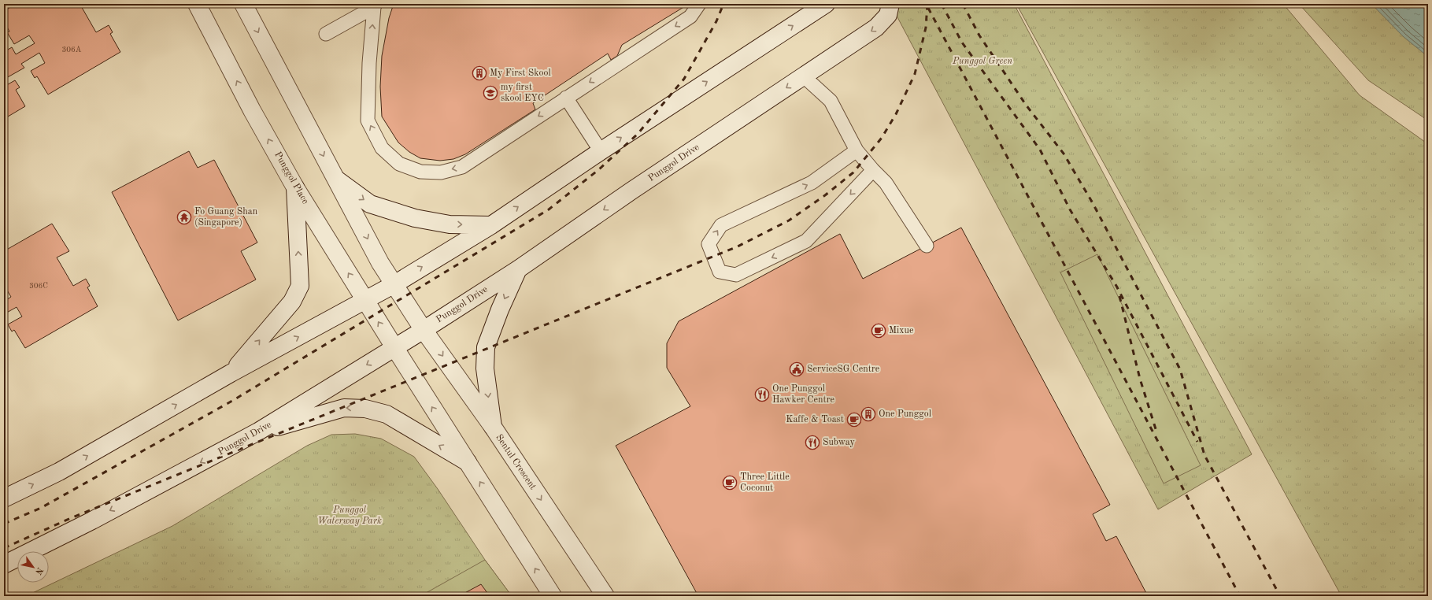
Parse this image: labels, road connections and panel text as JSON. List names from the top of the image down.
{
  "streets": {
    "street": ["Punggol Drive", "Punggol Place", "Sentul Crescent"]
  },
  "crossings": [
    ["Punggol Drive", "Punggol Place"],
    ["Punggol Drive", "Sentul Crescent"]
  ],
  "parks": ["Punggol Green", "Punggol Waterway Park"],
  "places": {
    "building": ["My First Skool", "One Punggol"],
    "school or university": ["my first skool EYC"],
    "temple": ["Fo Guang Shan (Singapore)"],
    "cafe": ["Mixue", "Kaffe & Toast", "Three Little Coconut"],
    "public building": ["ServiceSG Centre"],
    "restaurant": ["One Punggol Hawker Centre", "Subway"]
  },
  "house_numbers": ["306A", "306C"],
  "north": "bottom right"
}
